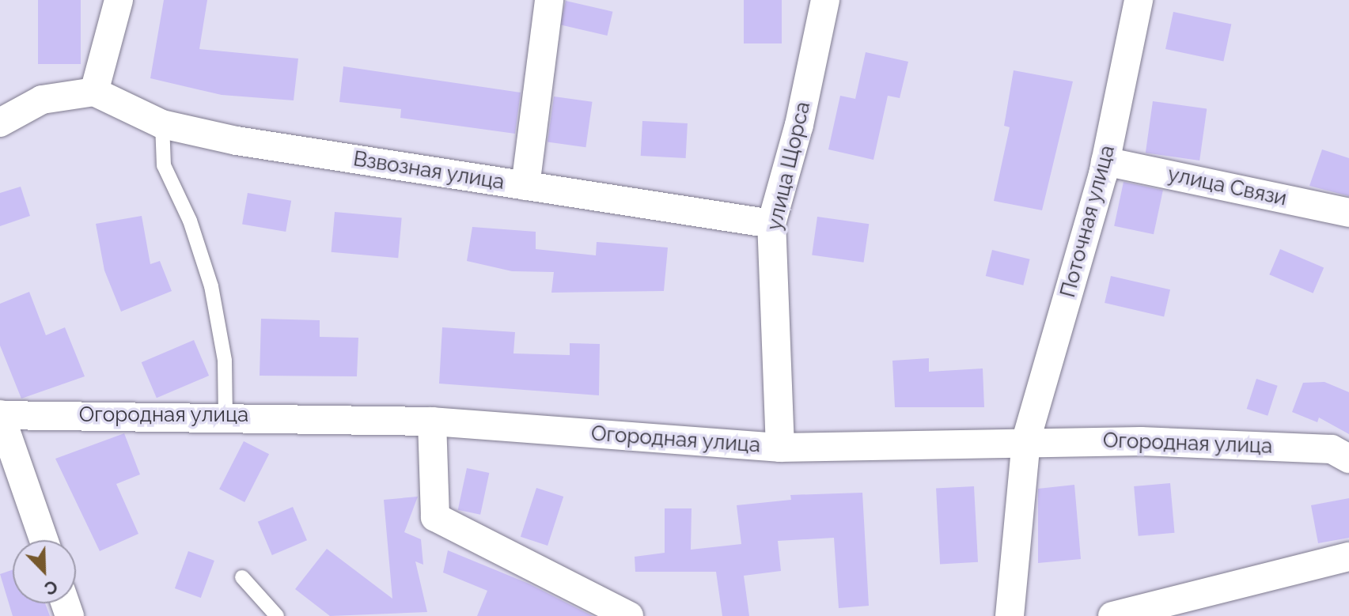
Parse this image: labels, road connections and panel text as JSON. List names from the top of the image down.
{
  "streets": {
    "street": [
      "улица Щорса",
      "Взвозная улица",
      "улица Связи",
      "Поточная улица",
      "Огородная улица"
    ]
  },
  "crossings": [
    ["улица Щорса", "Взвозная улица"],
    ["улица Щорса", "Огородная улица"],
    ["улица Связи", "Поточная улица"],
    ["Поточная улица", "Огородная улица"]
  ],
  "north": "bottom right"
}
